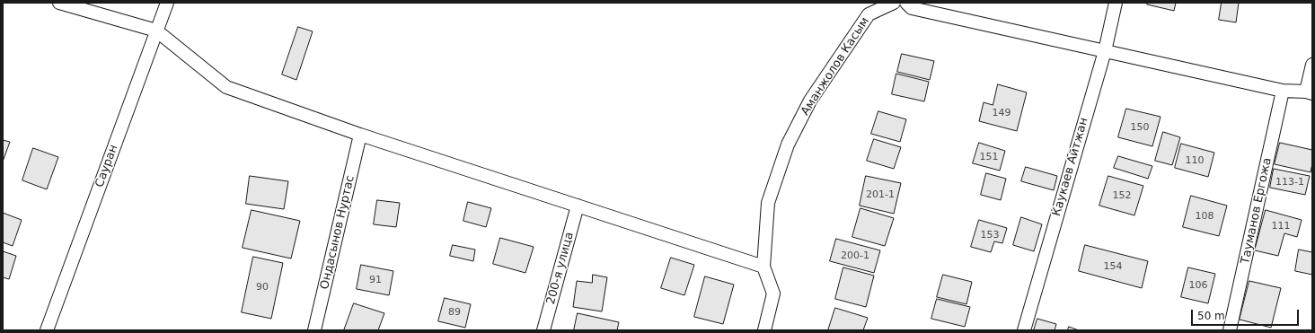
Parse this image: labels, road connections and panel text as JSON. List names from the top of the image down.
{
  "streets": {
    "street": [
      "Аманжолов Касым",
      "Сауран",
      "Каукаев Айтжан",
      "Тауманов Ергожа",
      "Ондасынов Нуртас",
      "200-я улица"
    ]
  },
  "house_numbers": [
    "149",
    "150",
    "151",
    "110",
    "113-1",
    "201-1",
    "152",
    "108",
    "111",
    "153",
    "200-1",
    "154",
    "91",
    "106",
    "90",
    "89"
  ],
  "scale_bar": "50 m"
}
